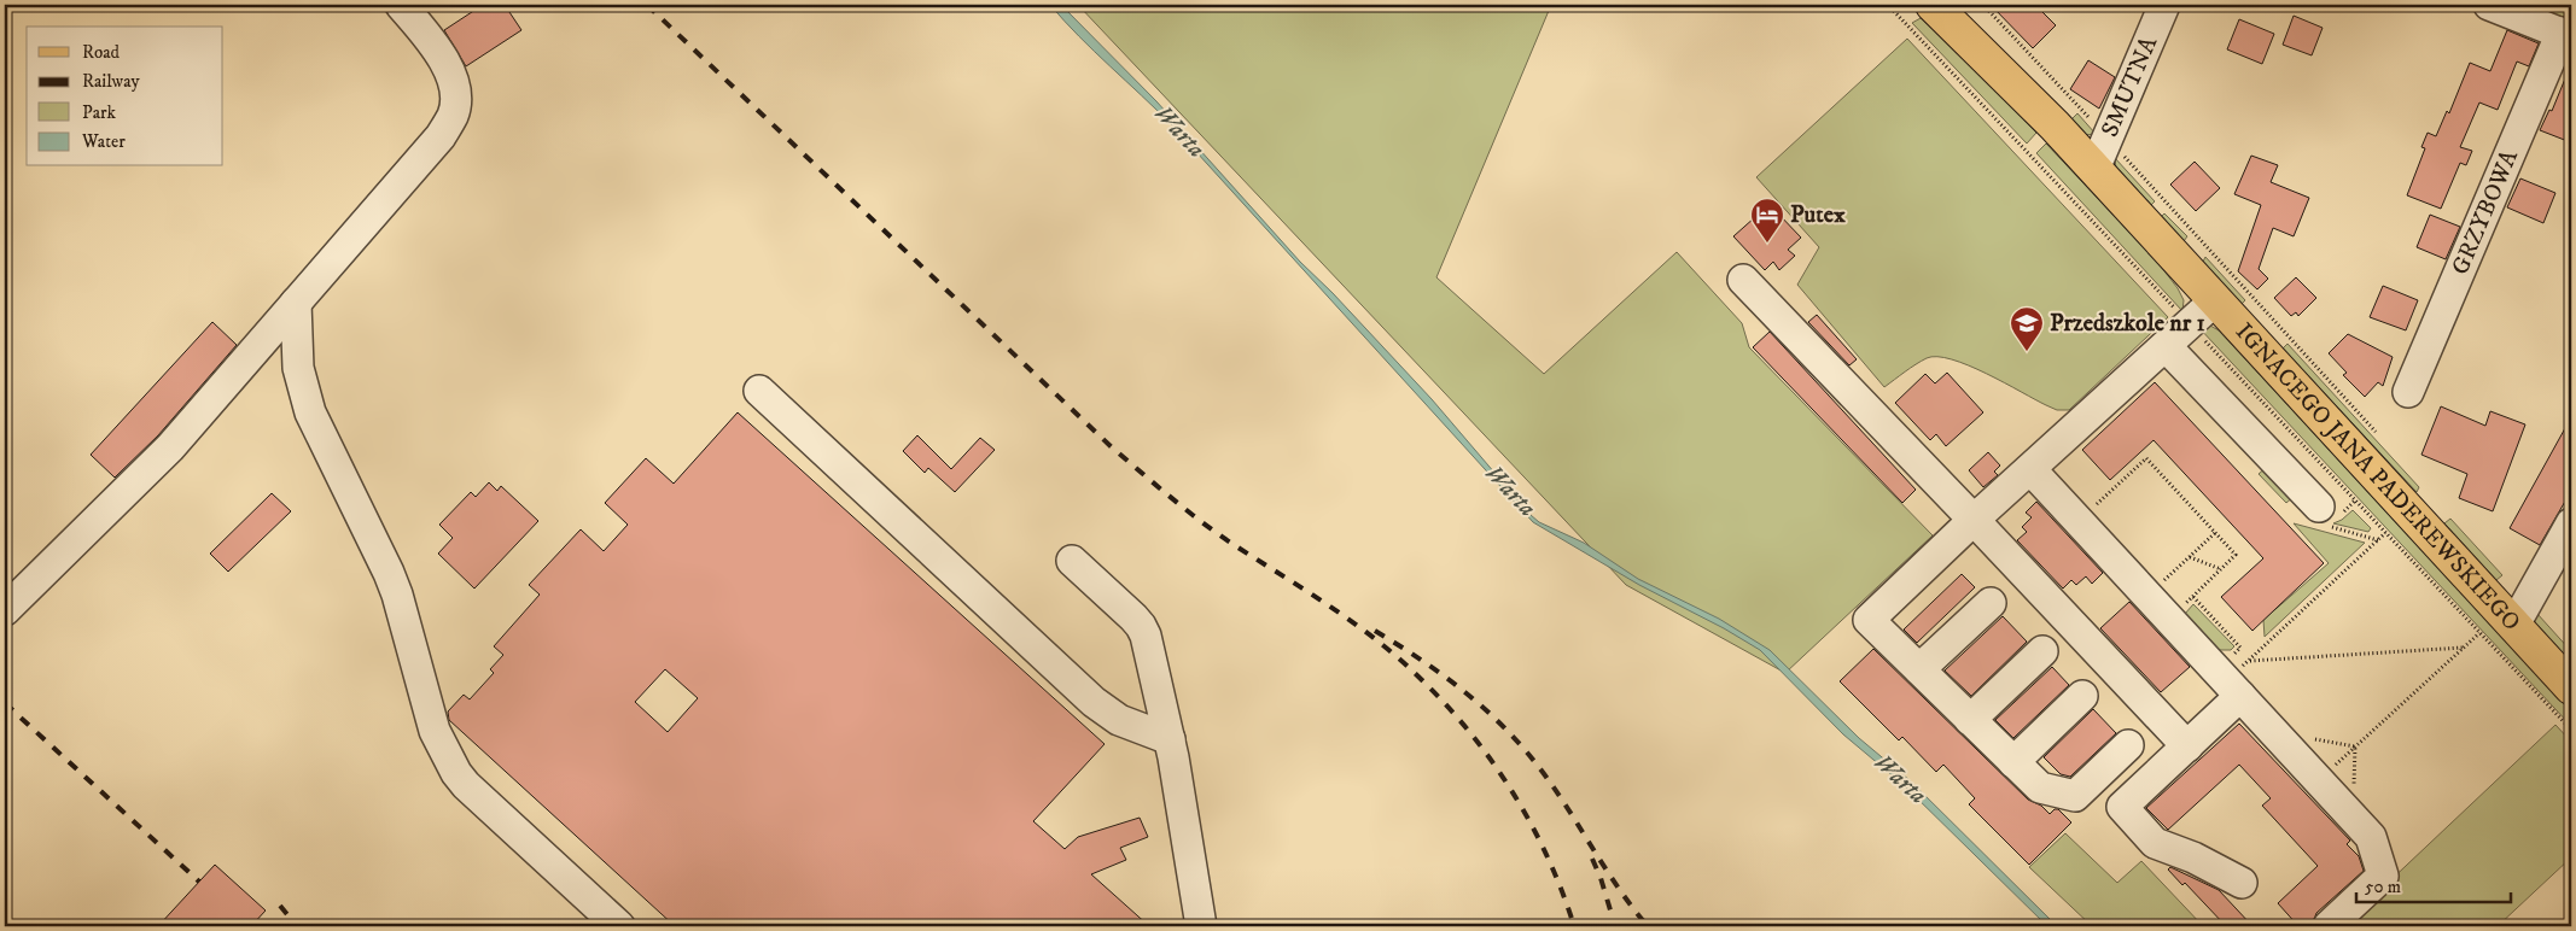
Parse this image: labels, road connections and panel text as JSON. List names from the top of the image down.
{
  "streets": {
    "main road": ["IGNACEGO JANA PADEREWSKIEGO"],
    "street": ["SMUTNA", "GRZYBOWA"]
  },
  "crossings": [
    ["SMUTNA", "IGNACEGO JANA PADEREWSKIEGO"]
  ],
  "water": ["Warta"],
  "places": {
    "hotel": ["Putex"],
    "school or university": ["Przedszkole nr 1"]
  },
  "legend": [
    "Road",
    "Railway",
    "Park",
    "Water"
  ],
  "scale_bar": "50 m"
}
